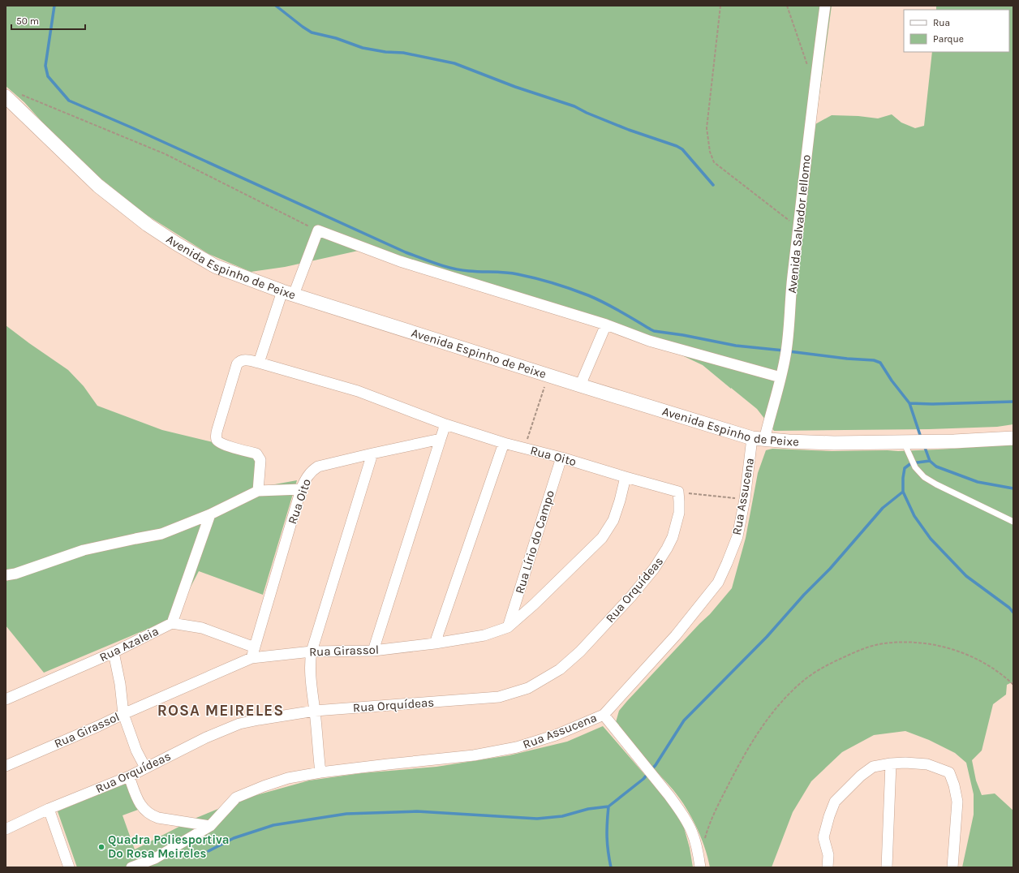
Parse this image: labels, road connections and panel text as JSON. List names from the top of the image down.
{
  "streets": {
    "street": [
      "Avenida Salvador Iellomo",
      "Avenida Espinho de Peixe",
      "Rua Oito",
      "Rua Assucena",
      "Rua Lírio do Campo",
      "Rua Orquídeas",
      "Rua Azaleia",
      "Rua Girassol"
    ]
  },
  "crossings": [
    ["Avenida Salvador Iellomo", "Avenida Espinho de Peixe"],
    ["Avenida Salvador Iellomo", "Rua Assucena"],
    ["Avenida Espinho de Peixe", "Rua Assucena"],
    ["Rua Oito", "Rua Lírio do Campo"],
    ["Rua Oito", "Rua Orquídeas"],
    ["Rua Oito", "Rua Azaleia"],
    ["Rua Oito", "Rua Girassol"],
    ["Rua Lírio do Campo", "Rua Girassol"]
  ],
  "districts": ["ROSA MEIRELES"],
  "places": ["Quadra Poliesportiva Do Rosa Meireles"],
  "legend": ["Rua", "Parque"],
  "scale_bar": "50 m"
}
